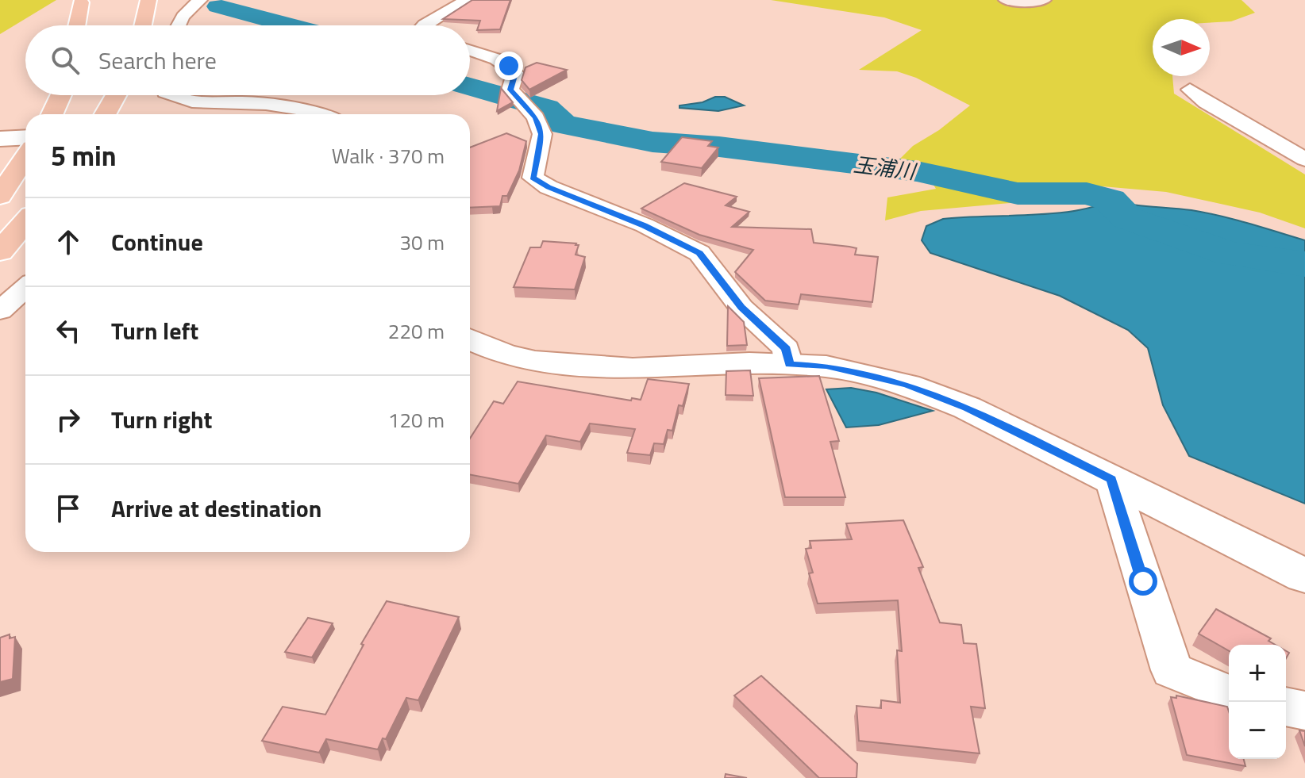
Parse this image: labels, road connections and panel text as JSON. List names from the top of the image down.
{
  "water": ["玉浦川"],
  "north": "right",
  "page": {
    "search": "Search here",
    "heading": ["5 min", "Walk · 370 m"],
    "list": [
      ["Continue", "30 m"],
      ["Turn left", "220 m"],
      ["Turn right", "120 m"],
      "Arrive at destination"
    ],
    "map_buttons": ["+", "−"]
  }
}
